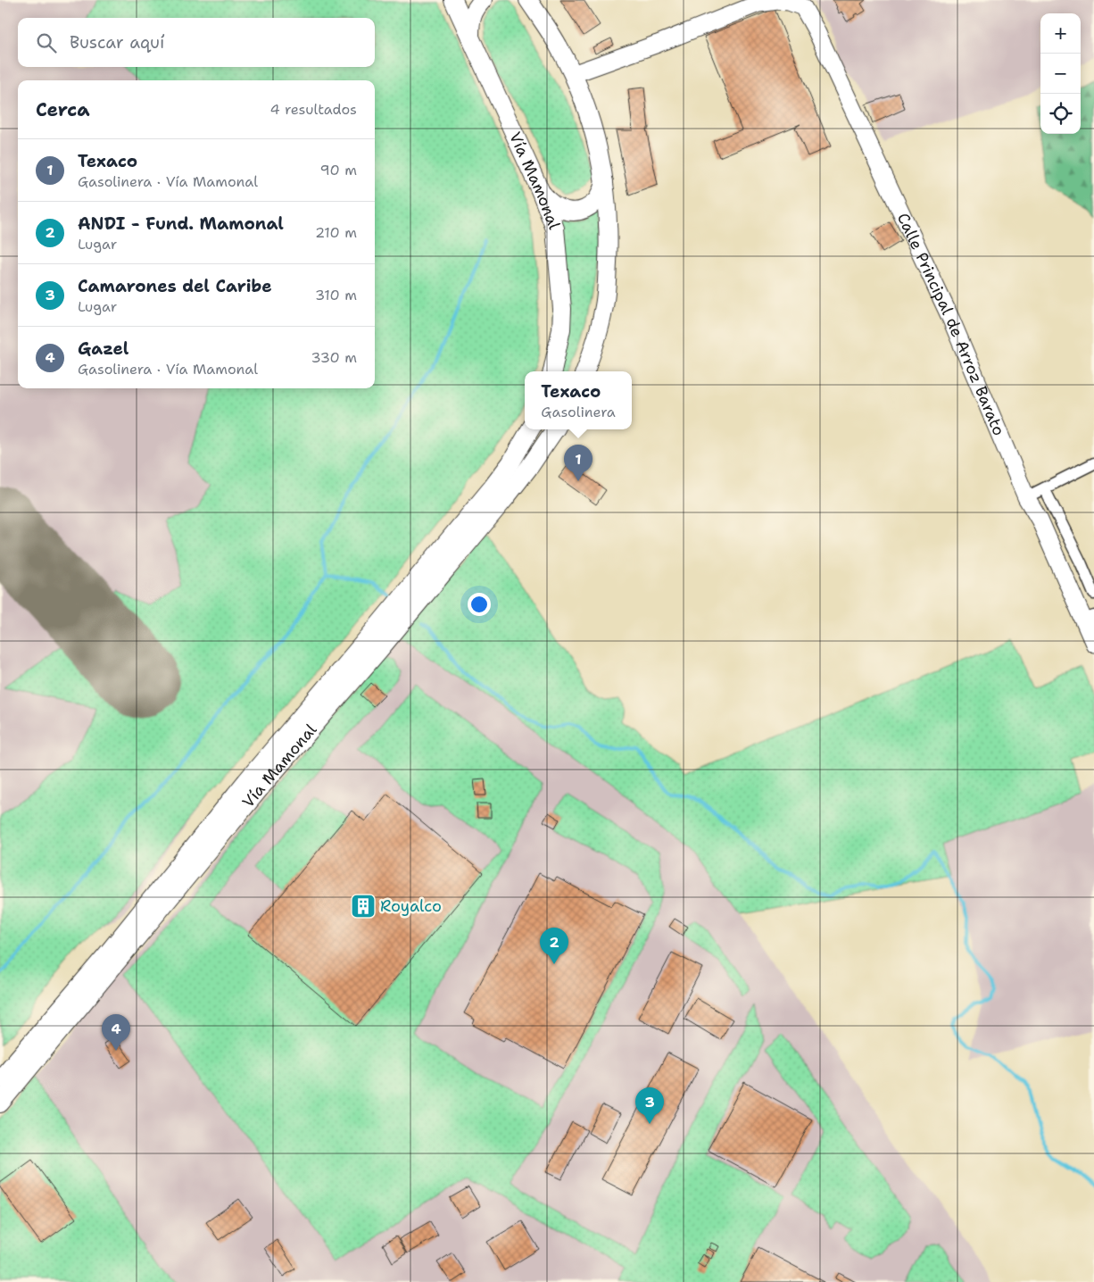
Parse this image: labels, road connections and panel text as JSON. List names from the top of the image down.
{
  "streets": {
    "main road": ["Vía Mamonal"],
    "street": ["Calle Principal de Arroz Barato"]
  },
  "places": {
    "building": ["Royalco"]
  },
  "page": {
    "map_buttons": ["+", "−"],
    "search": "Buscar aquí",
    "heading": ["Cerca", "4 resultados"],
    "list": [
      {
        "mark": "1",
        "name": "Texaco",
        "note": "Gasolinera · Vía Mamonal",
        "value": "90 m"
      },
      {
        "mark": "2",
        "name": "ANDI - Fund. Mamonal",
        "note": "Lugar",
        "value": "210 m"
      },
      {
        "mark": "3",
        "name": "Camarones del Caribe",
        "note": "Lugar",
        "value": "310 m"
      },
      {
        "mark": "4",
        "name": "Gazel",
        "note": "Gasolinera · Vía Mamonal",
        "value": "330 m"
      }
    ],
    "popup": ["Texaco", "Gasolinera"],
    "pins": [
      "1",
      "2",
      "4",
      "3"
    ]
  }
}
